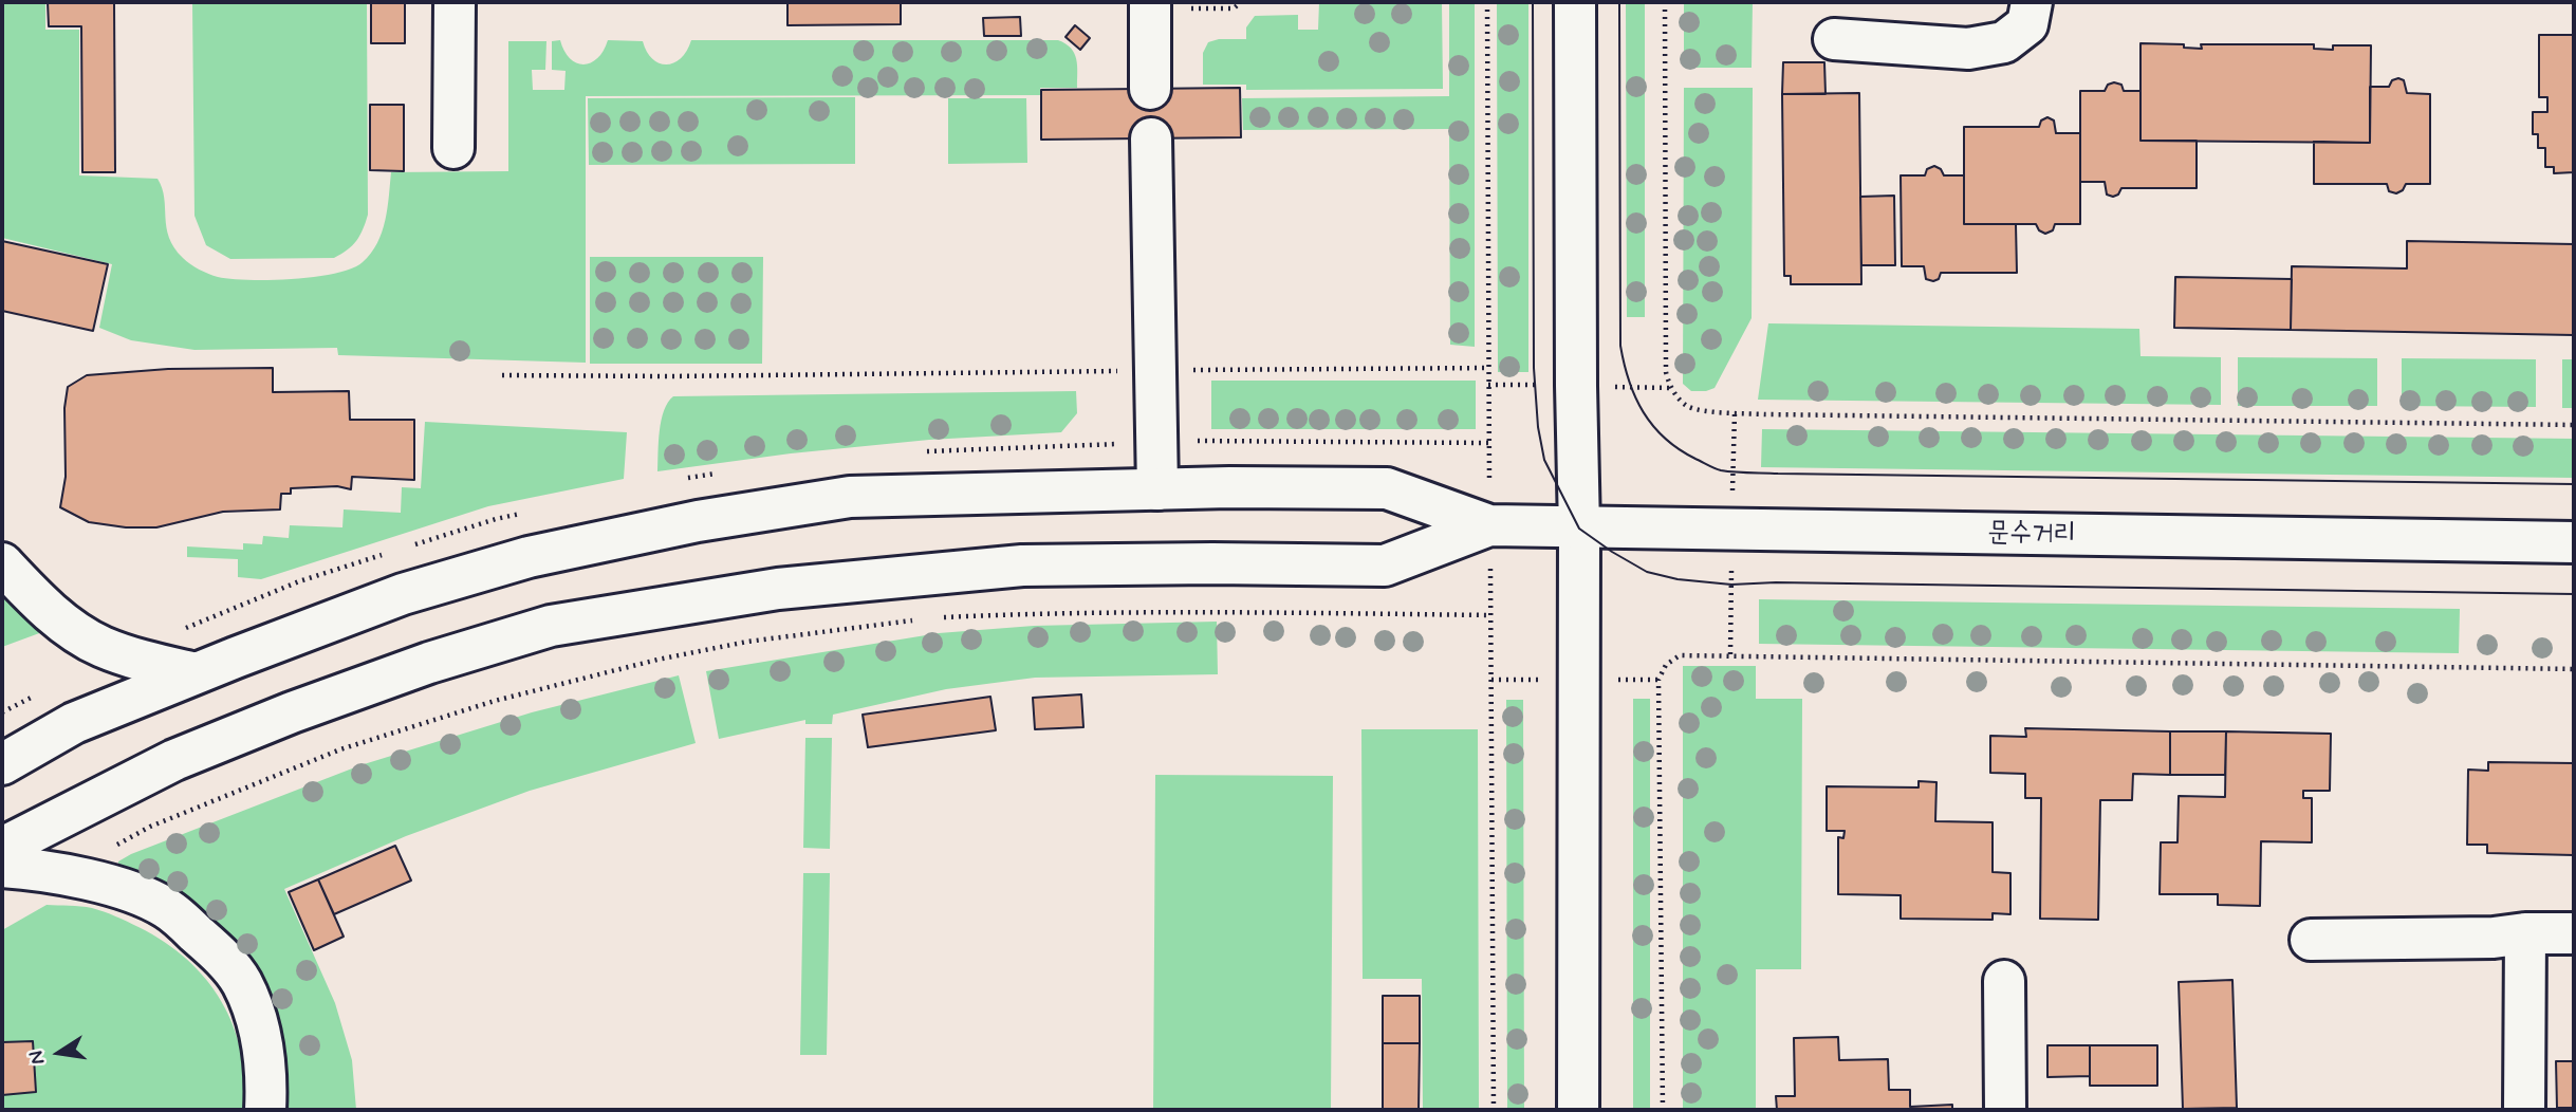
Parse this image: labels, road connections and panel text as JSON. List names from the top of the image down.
{
  "streets": {
    "main road": ["문수거리"]
  },
  "north": "left"
}
